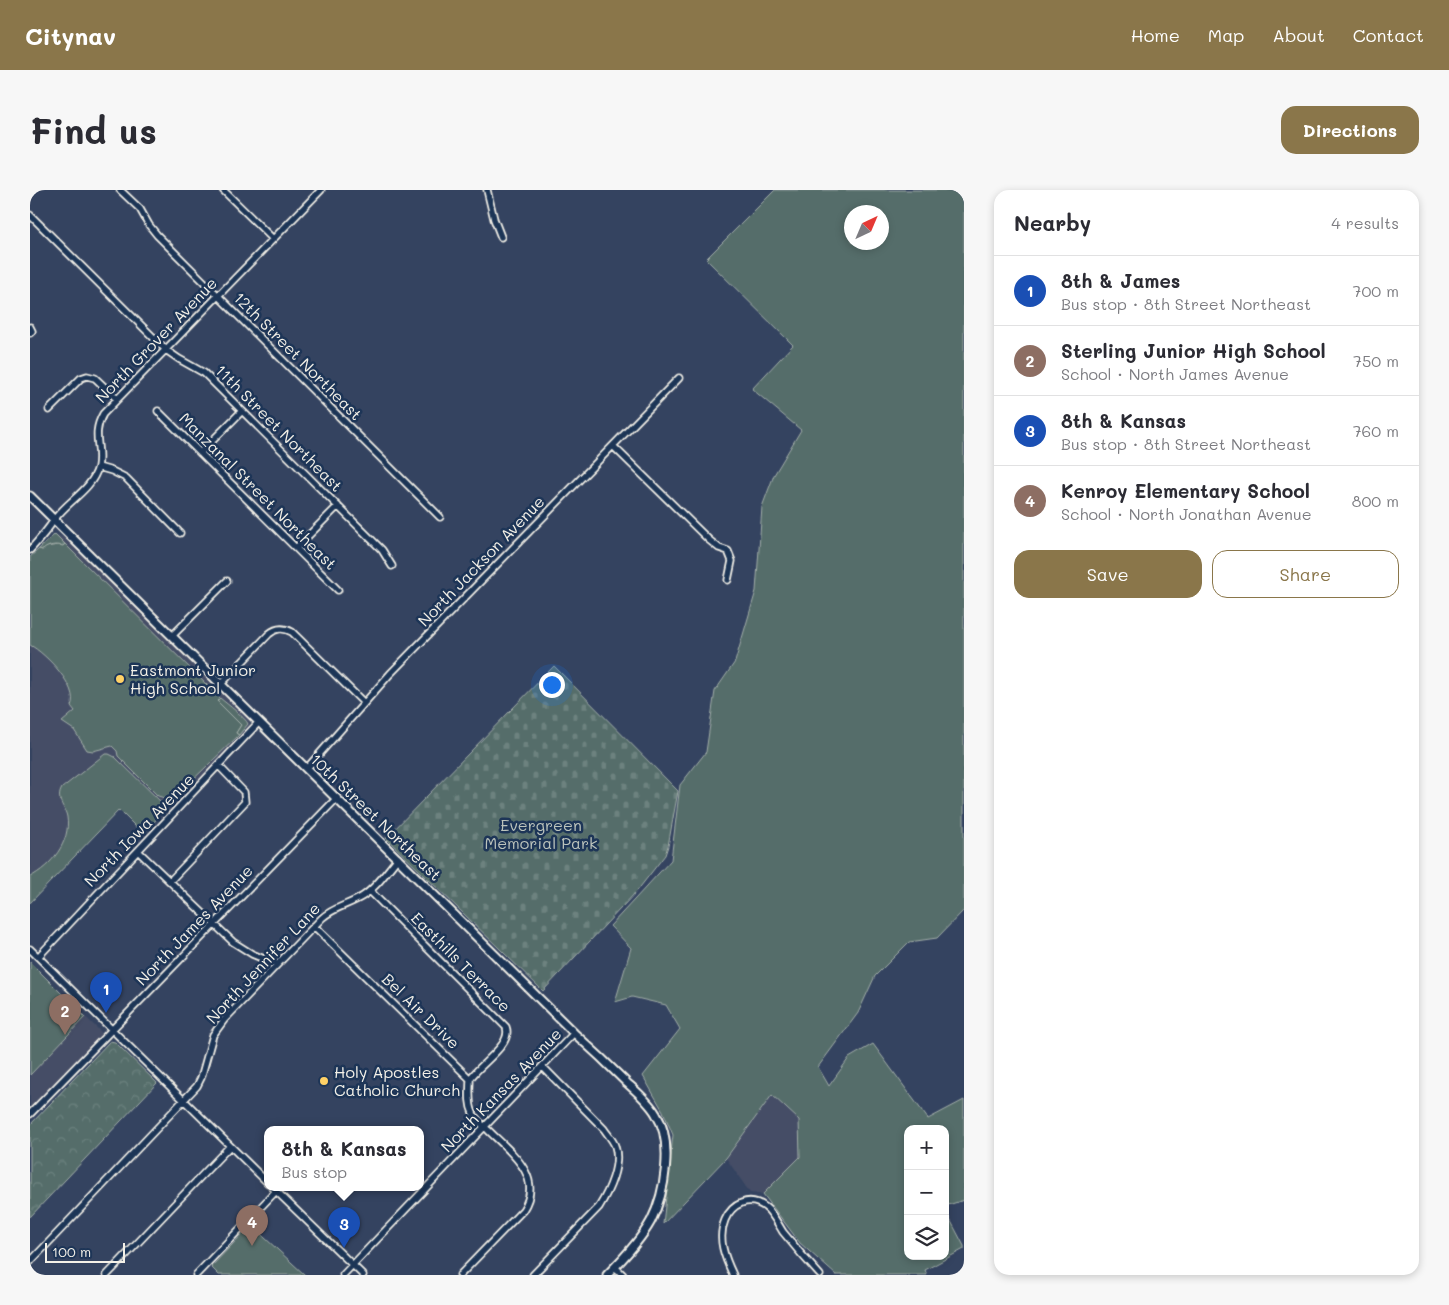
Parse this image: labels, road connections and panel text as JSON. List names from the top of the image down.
{
  "streets": {
    "main road": ["10th Street Northeast"],
    "street": [
      "North Grover Avenue",
      "12th Street Northeast",
      "11th Street Northeast",
      "Manzanal Street Northeast",
      "North Jackson Avenue",
      "North Iowa Avenue",
      "North James Avenue",
      "Easthills Terrace",
      "North Jennifer Lane",
      "Bel Air Drive",
      "North Kansas Avenue"
    ]
  },
  "crossings": [
    ["North Grover Avenue", "12th Street Northeast"],
    ["North Grover Avenue", "11th Street Northeast"],
    ["North Jackson Avenue", "10th Street Northeast"],
    ["10th Street Northeast", "North Iowa Avenue"],
    ["10th Street Northeast", "North James Avenue"],
    ["10th Street Northeast", "North Jennifer Lane"],
    ["10th Street Northeast", "North Kansas Avenue"],
    ["Easthills Terrace", "North Jennifer Lane"],
    ["Easthills Terrace", "Bel Air Drive"],
    ["North Jennifer Lane", "Bel Air Drive"]
  ],
  "parks": ["Evergreen Memorial Park"],
  "places": ["Eastmont Junior High School", "Holy Apostles Catholic Church"],
  "scale_bar": "100 m",
  "north": "top right",
  "page": {
    "header": "Citynav",
    "nav": [
      "Home",
      "Map",
      "About",
      "Contact"
    ],
    "buttons": [
      "Directions",
      ["Save", "Share"]
    ],
    "title": "Find us",
    "heading": ["Nearby", "4 results"],
    "list": [
      {
        "mark": "1",
        "name": "8th & James",
        "note": "Bus stop · 8th Street Northeast",
        "value": "700 m"
      },
      {
        "mark": "2",
        "name": "Sterling Junior High School",
        "note": "School · North James Avenue",
        "value": "750 m"
      },
      {
        "mark": "3",
        "name": "8th & Kansas",
        "note": "Bus stop · 8th Street Northeast",
        "value": "760 m"
      },
      {
        "mark": "4",
        "name": "Kenroy Elementary School",
        "note": "School · North Jonathan Avenue",
        "value": "800 m"
      }
    ],
    "pins": [
      "1",
      "2",
      "4",
      "3"
    ],
    "map_buttons": ["+", "−"],
    "popup": ["8th & Kansas", "Bus stop"],
    "scale": "100 m"
  }
}
